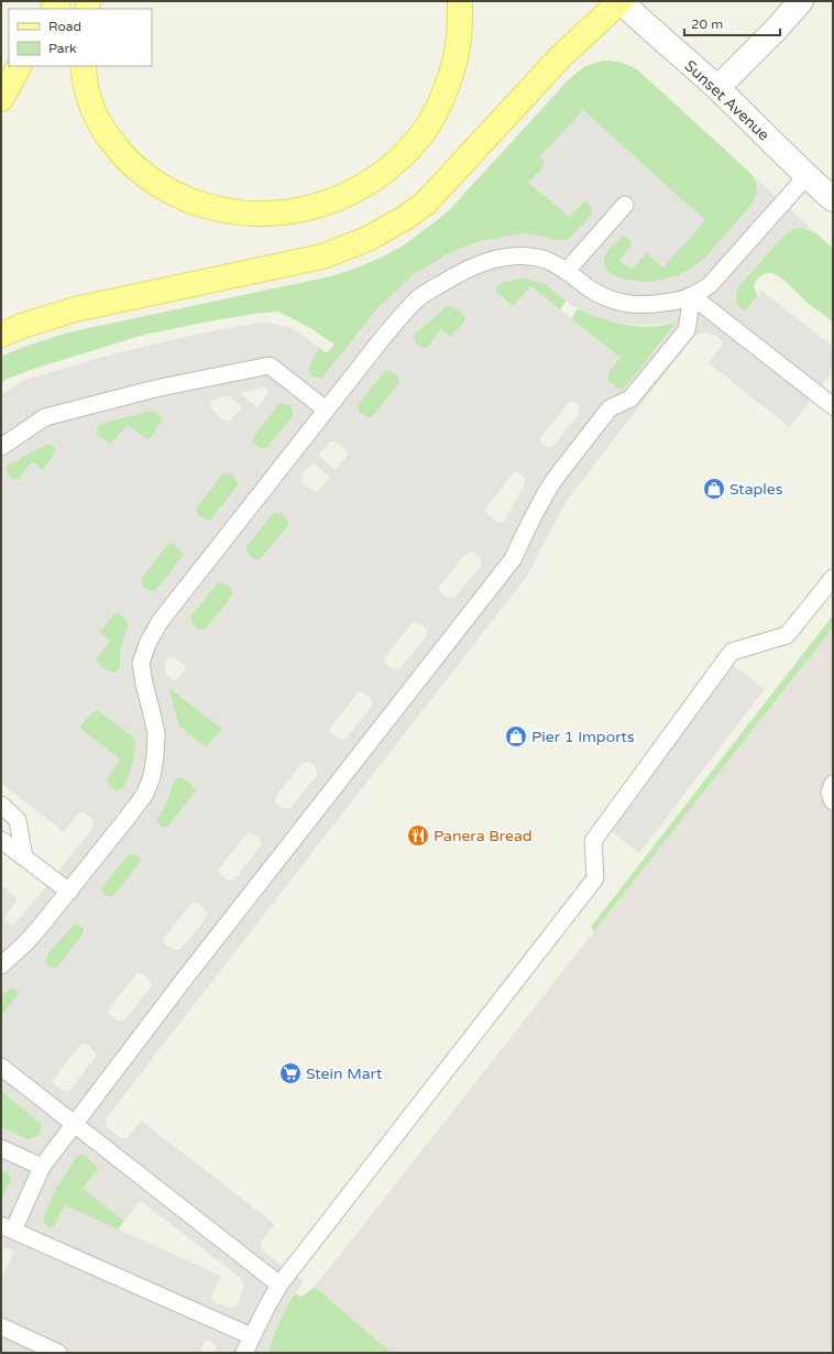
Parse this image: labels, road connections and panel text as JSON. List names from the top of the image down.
{
  "streets": {
    "street": ["Sunset Avenue"]
  },
  "places": {
    "shop": ["Staples", "Pier 1 Imports"],
    "restaurant": ["Panera Bread"],
    "supermarket": ["Stein Mart"]
  },
  "legend": ["Road", "Park"],
  "scale_bar": "20 m"
}
